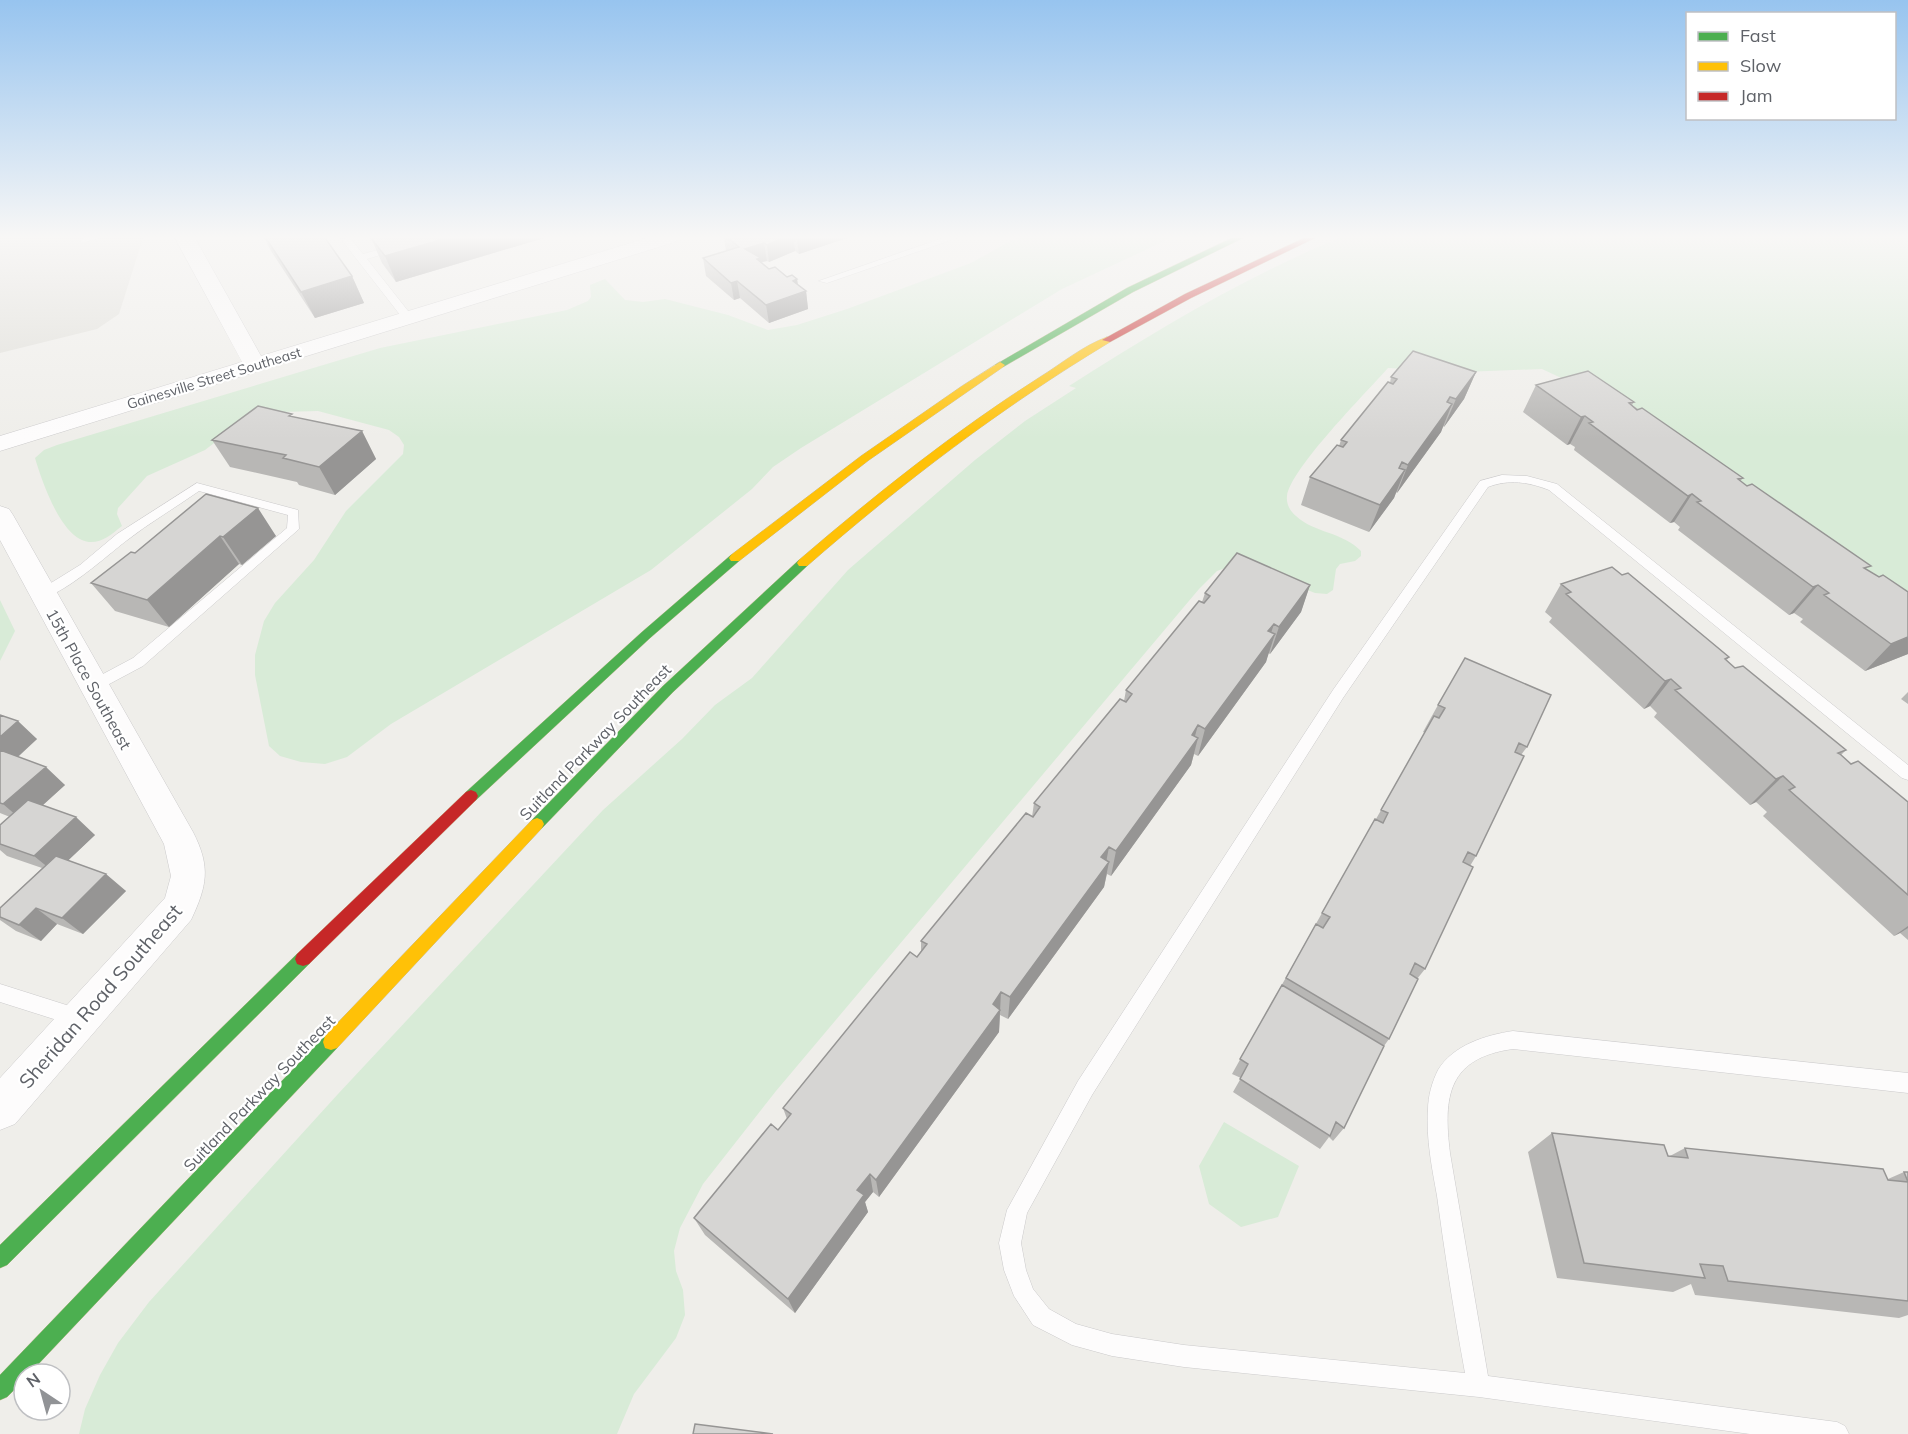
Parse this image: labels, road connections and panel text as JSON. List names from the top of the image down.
{
  "streets": {
    "highway": ["Suitland Parkway Southeast"],
    "street": ["Gainesville Street Southeast", "15th Place Southeast", "Sheridan Road Southeast"]
  },
  "crossings": [
    ["15th Place Southeast", "Sheridan Road Southeast"]
  ],
  "legend": ["Fast", "Slow", "Jam"],
  "north": "top left"
}
